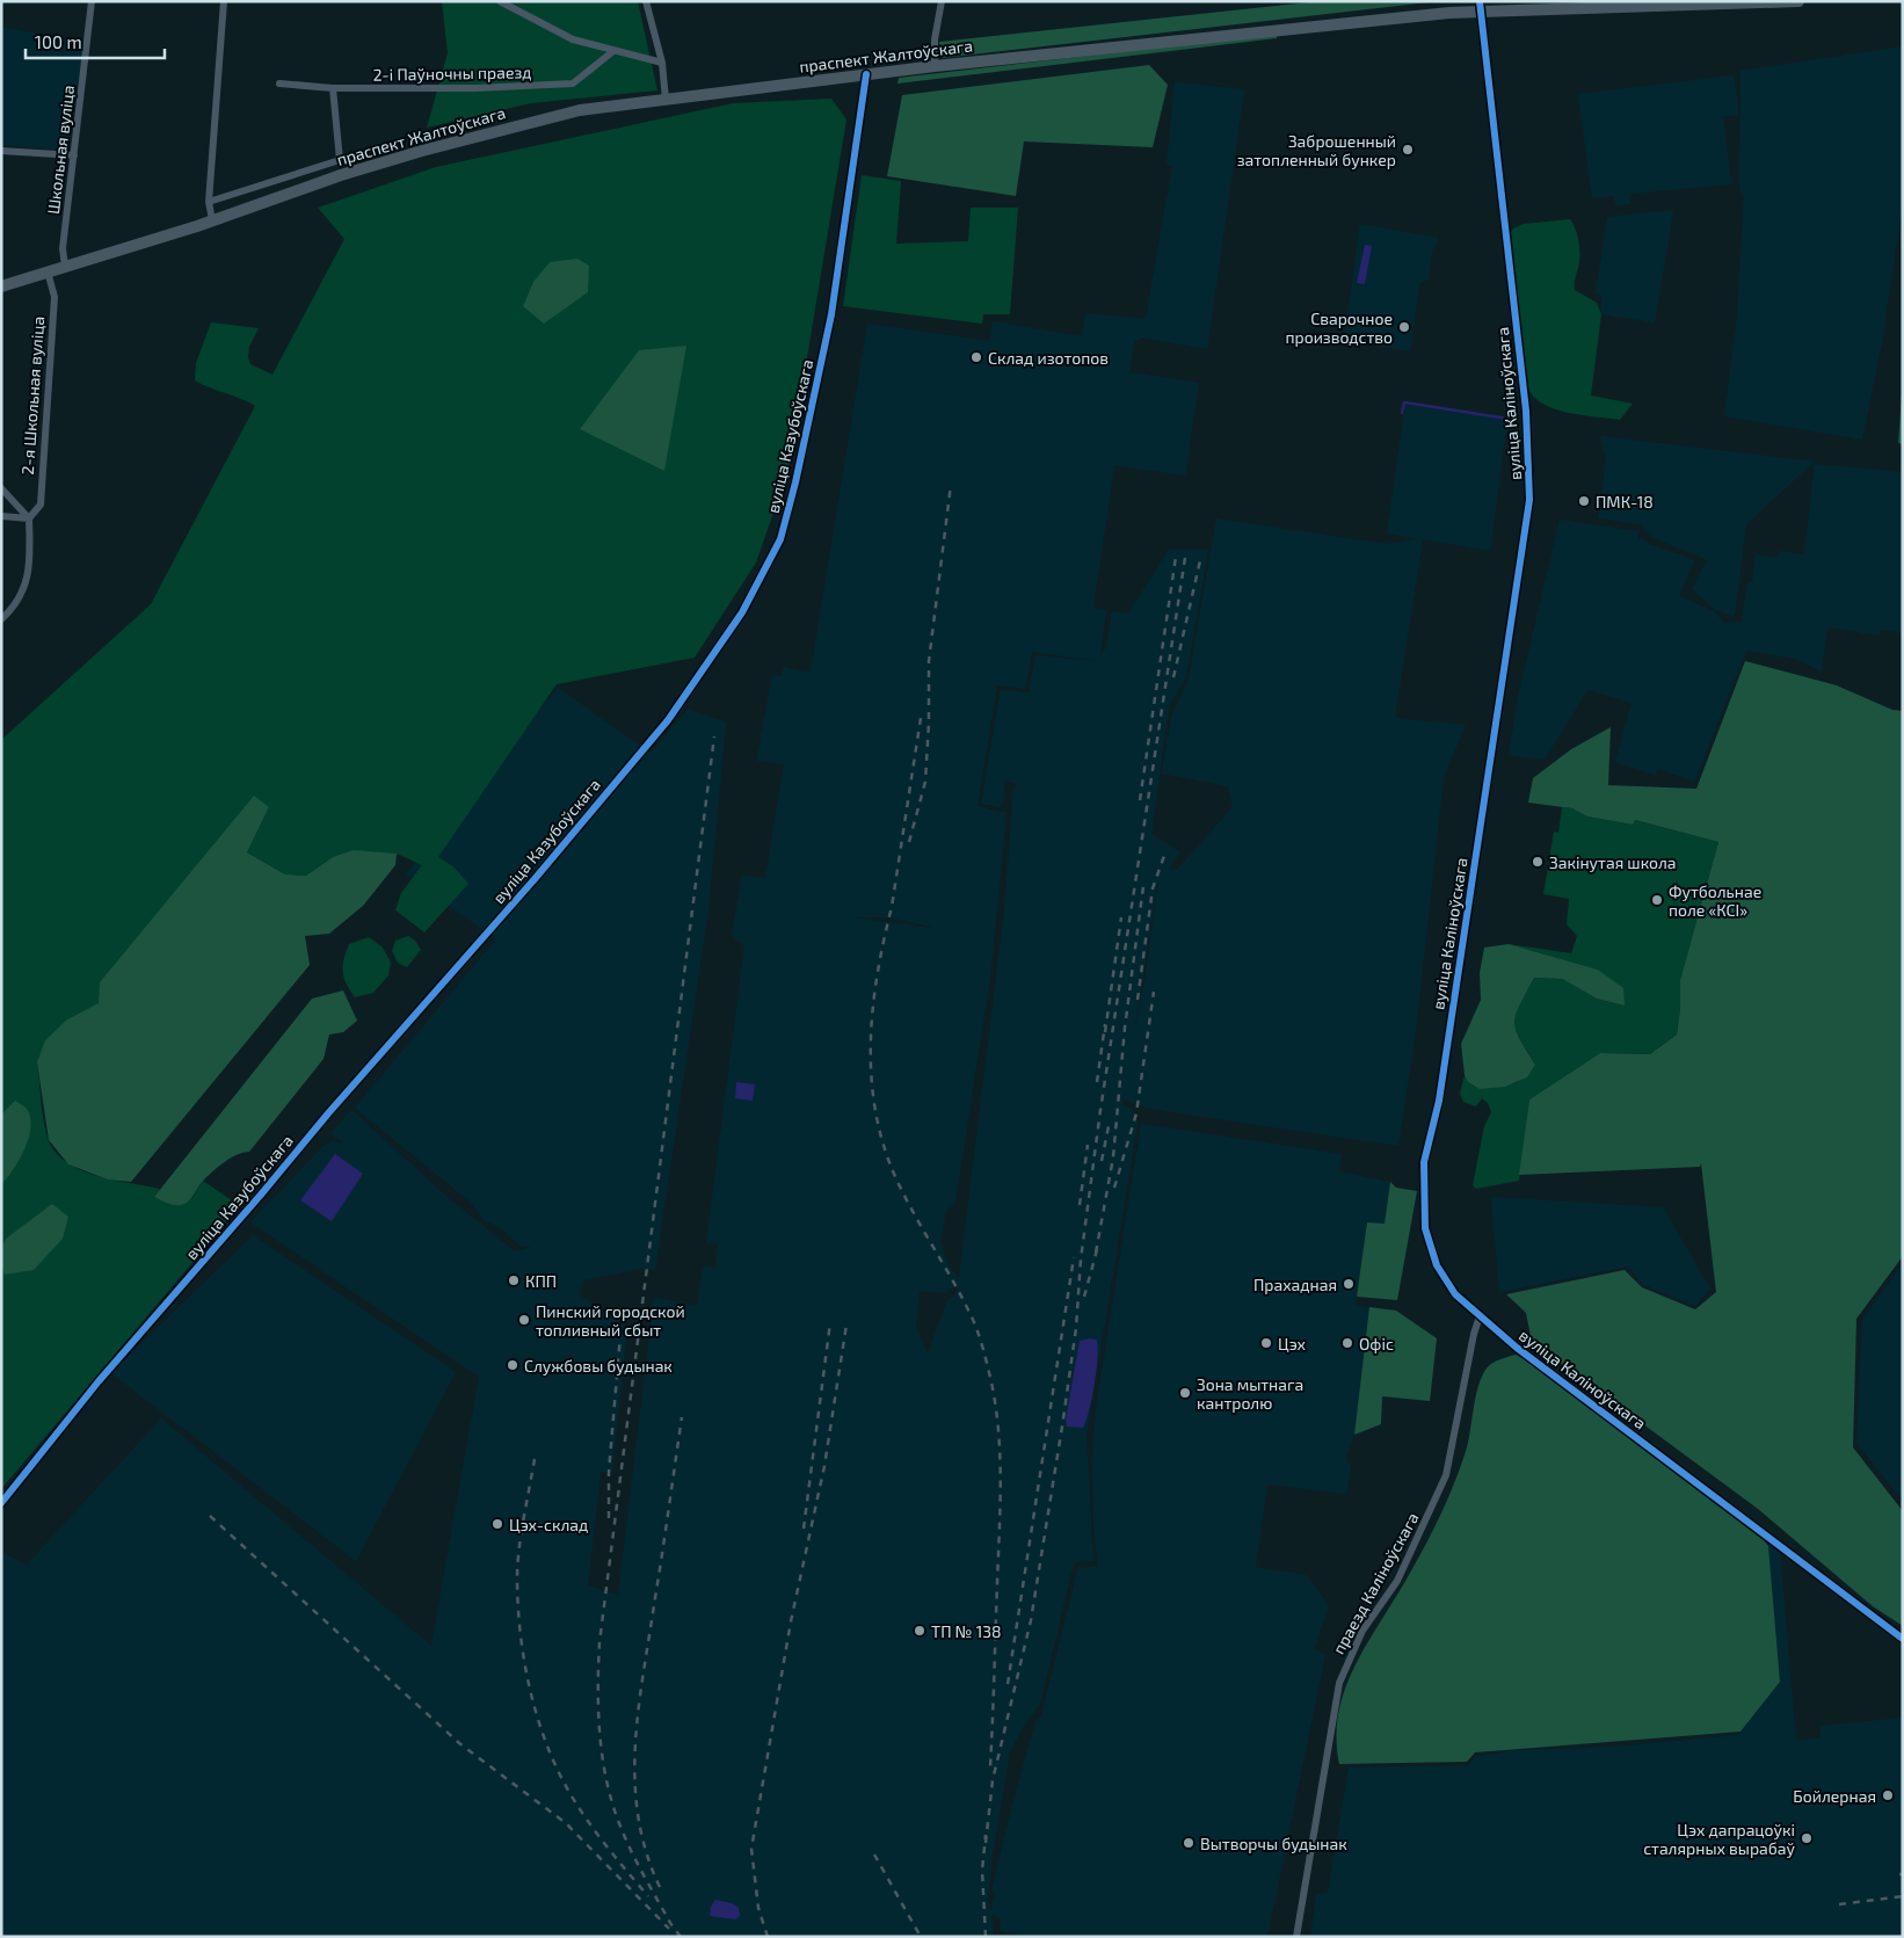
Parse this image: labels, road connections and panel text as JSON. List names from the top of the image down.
{
  "streets": {
    "main road": ["праспект Жалтоўскага"],
    "street": [
      "2-і Паўночны праезд",
      "Школьная вуліца",
      "2-я Школьная вуліца",
      "вуліца Каліноўскага",
      "вуліца Казубоўскага",
      "праезд Каліноўскага"
    ]
  },
  "crossings": [
    ["праспект Жалтоўскага", "Школьная вуліца"],
    ["праспект Жалтоўскага", "2-я Школьная вуліца"],
    ["праспект Жалтоўскага", "вуліца Каліноўскага"],
    ["праспект Жалтоўскага", "вуліца Казубоўскага"],
    ["вуліца Каліноўскага", "праезд Каліноўскага"]
  ],
  "places": [
    "Заброшенный затопленный бункер",
    "Сварочное производство",
    "Склад изотопов",
    "ПМК-18",
    "Закінутая школа",
    "Футбольнае поле «КСІ»",
    "КПП",
    "Прахадная",
    "Пинский городской топливный сбыт",
    "Цэх",
    "Офіс",
    "Службовы будынак",
    "Зона мытнага кантролю",
    "Цэх-склад",
    "ТП № 138",
    "Бойлерная",
    "Цэх дапрацоўкі сталярных вырабаў",
    "Вытворчы будынак"
  ],
  "scale_bar": "100 m"
}
